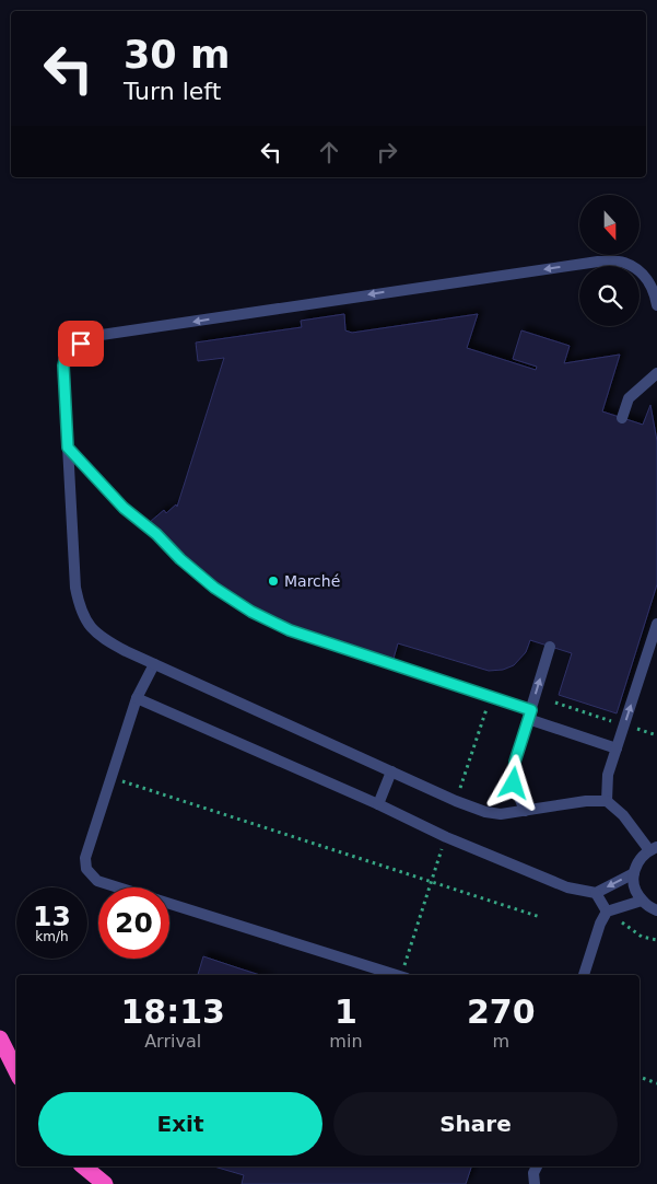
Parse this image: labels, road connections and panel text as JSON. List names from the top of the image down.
{
  "places": ["Marché"],
  "north": "bottom",
  "page": {
    "turn": ["30 m", "Turn left"],
    "speed": "13 km/h",
    "limit": "20",
    "eta": [
      "18:13",
      "Arrival",
      "1",
      "min",
      "270",
      "m"
    ],
    "buttons": ["Exit", "Share"]
  }
}
